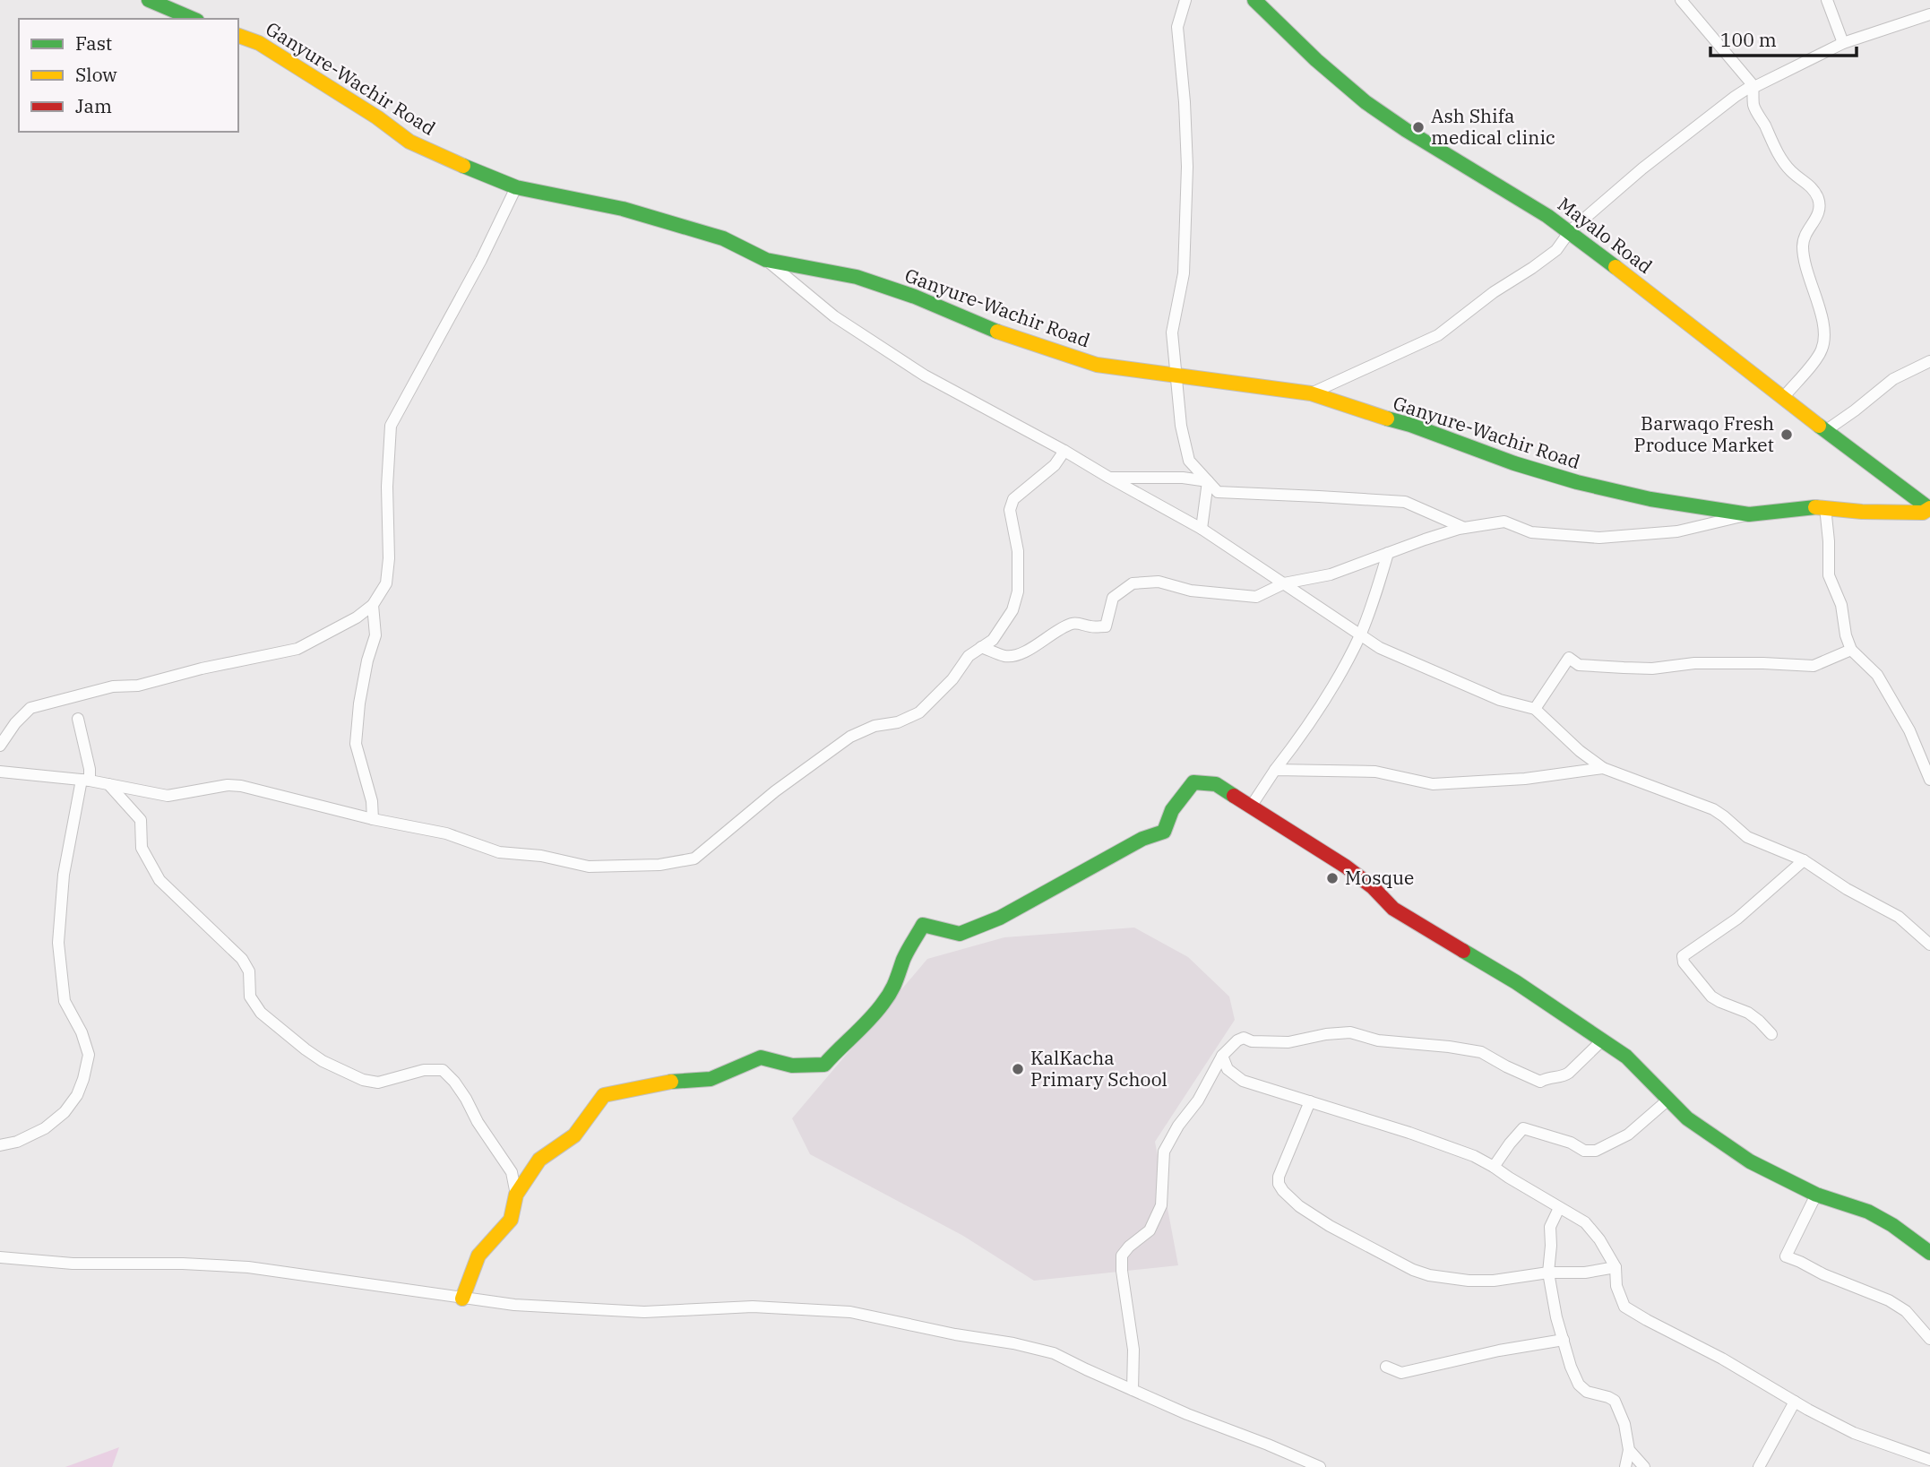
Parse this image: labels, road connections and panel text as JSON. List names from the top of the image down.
{
  "streets": {
    "street": ["Ganyure-Wachir Road", "Mayalo Road"]
  },
  "crossings": [
    ["Ganyure-Wachir Road", "Mayalo Road"]
  ],
  "places": [
    "Ash Shifa medical clinic",
    "Barwaqo Fresh Produce Market",
    "Mosque",
    "KalKacha Primary School"
  ],
  "legend": ["Fast", "Slow", "Jam"],
  "scale_bar": "100 m"
}
